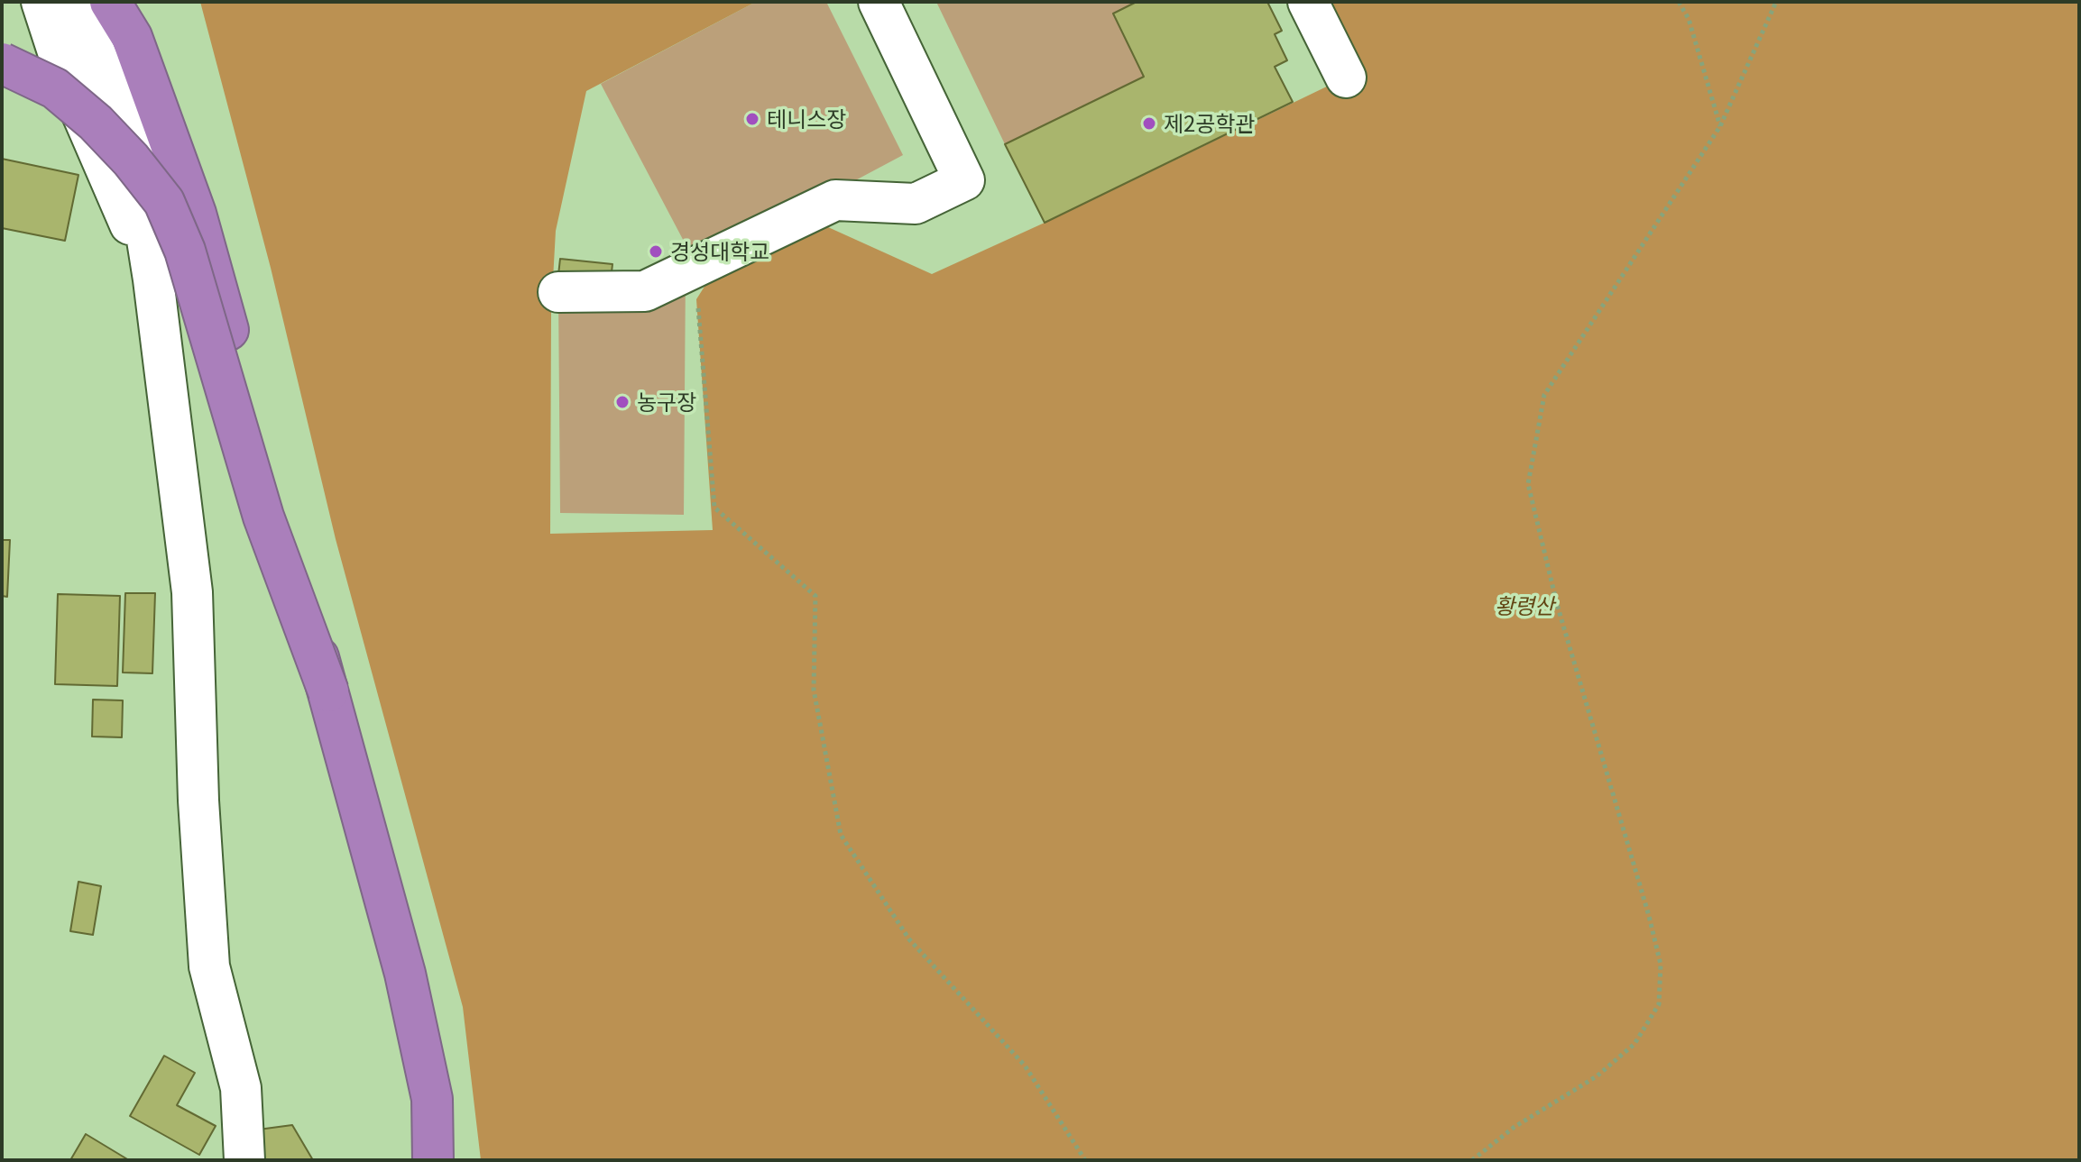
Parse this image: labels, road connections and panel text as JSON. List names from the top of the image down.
{
  "parks": ["황령산"],
  "places": [
    "테니스장",
    "제2공학관",
    "경성대학교",
    "농구장"
  ]
}
